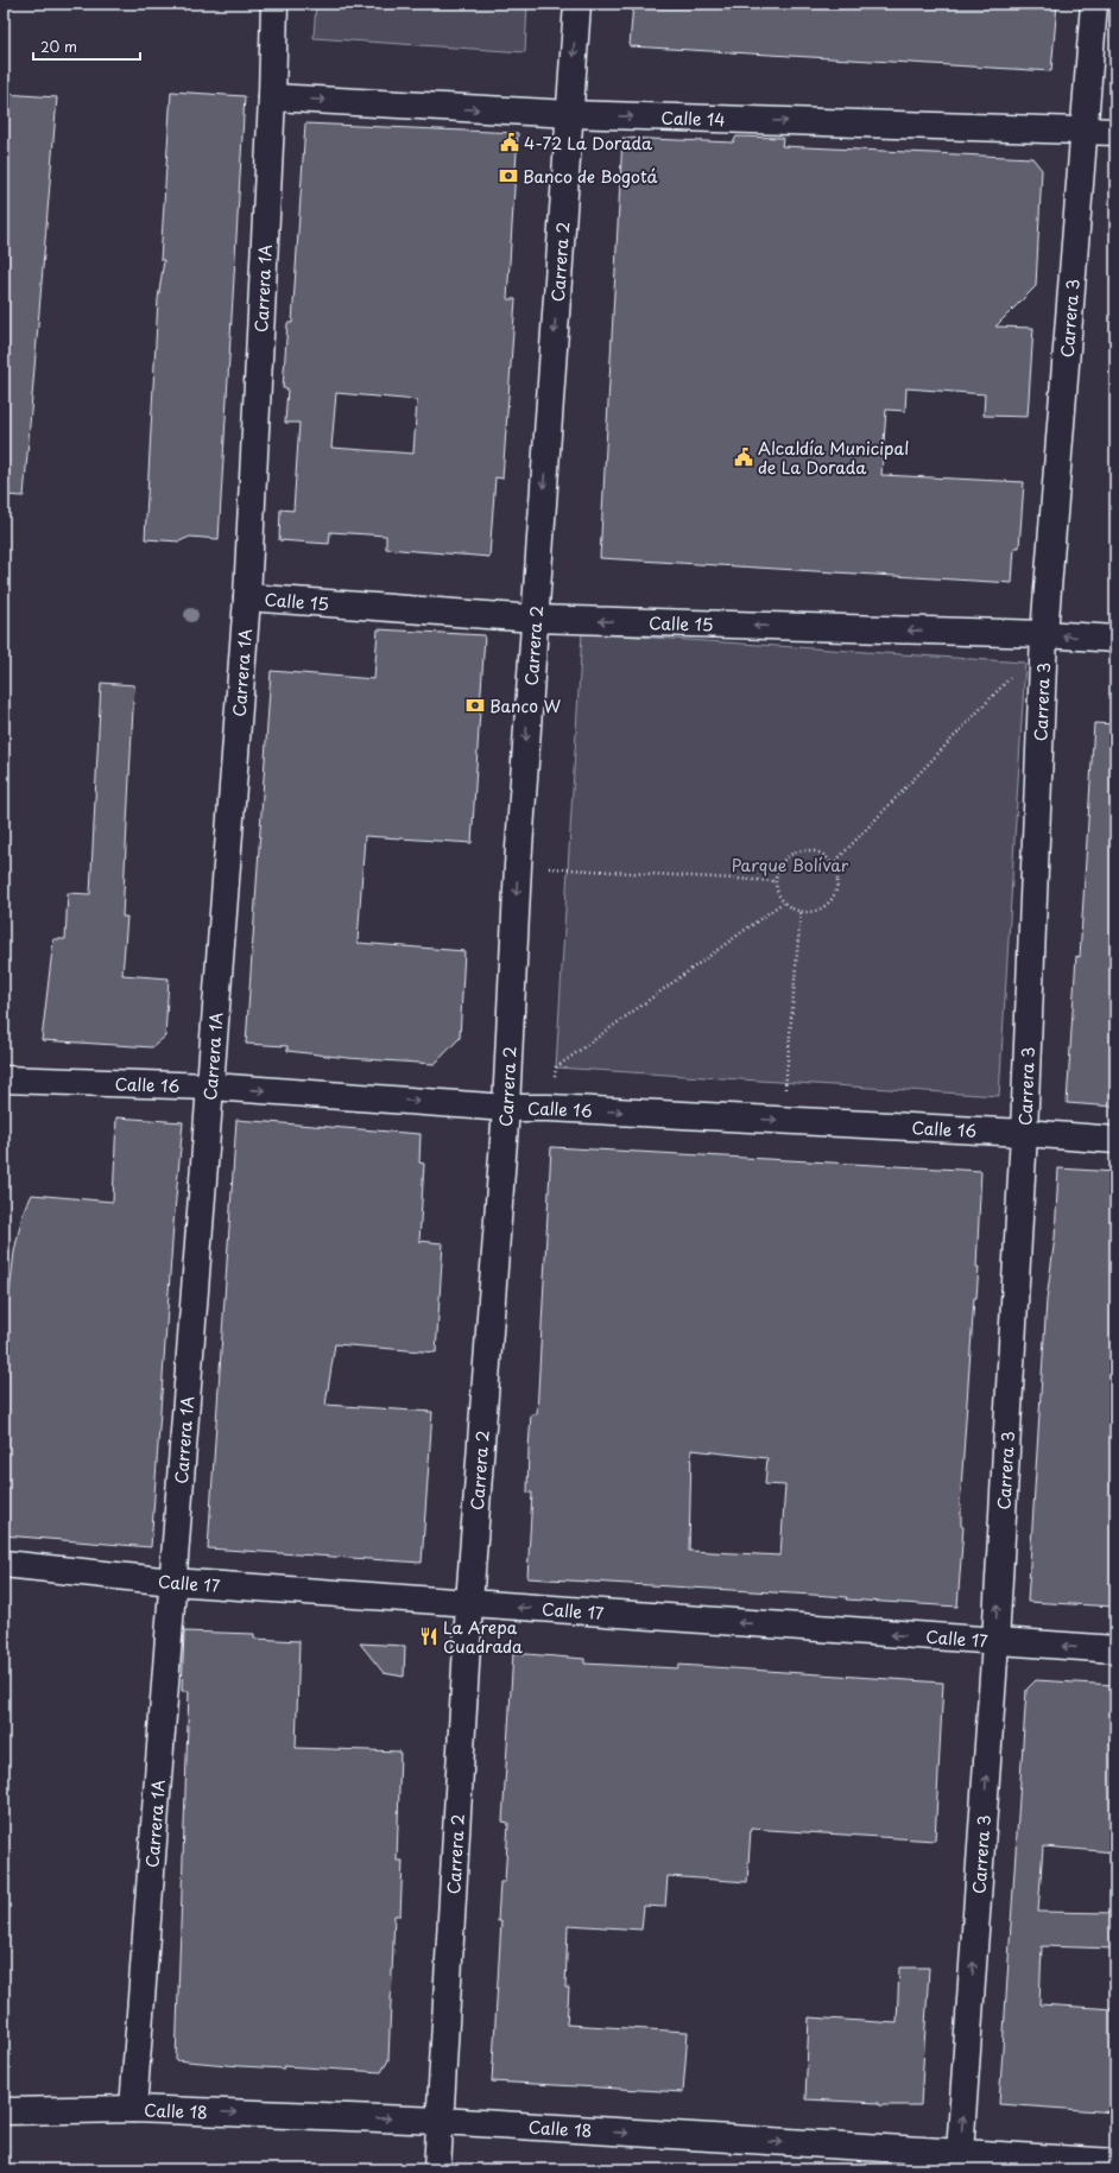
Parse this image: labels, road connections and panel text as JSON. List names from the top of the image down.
{
  "streets": {
    "street": [
      "Calle 14",
      "Carrera 2",
      "Carrera 1A",
      "Carrera 3",
      "Calle 15",
      "Calle 16",
      "Calle 17",
      "Calle 18"
    ]
  },
  "crossings": [
    ["Calle 14", "Carrera 2"],
    ["Calle 14", "Carrera 1A"],
    ["Calle 14", "Carrera 3"],
    ["Carrera 2", "Calle 15"],
    ["Carrera 2", "Calle 16"],
    ["Carrera 2", "Calle 17"],
    ["Carrera 2", "Calle 18"],
    ["Carrera 1A", "Calle 15"],
    ["Carrera 1A", "Calle 16"],
    ["Carrera 1A", "Calle 17"],
    ["Carrera 1A", "Calle 18"],
    ["Carrera 3", "Calle 15"],
    ["Carrera 3", "Calle 16"],
    ["Carrera 3", "Calle 17"],
    ["Carrera 3", "Calle 18"]
  ],
  "one_way": [
    "Calle 14",
    "Carrera 2",
    "Carrera 3",
    "Calle 15",
    "Calle 16",
    "Calle 17",
    "Calle 18"
  ],
  "parks": ["Parque Bolívar"],
  "places": {
    "public building": ["4-72 La Dorada", "Alcaldía Municipal de La Dorada"],
    "bank": ["Banco de Bogotá", "Banco W"],
    "restaurant": ["La Arepa Cuadrada"]
  },
  "scale_bar": "20 m"
}
